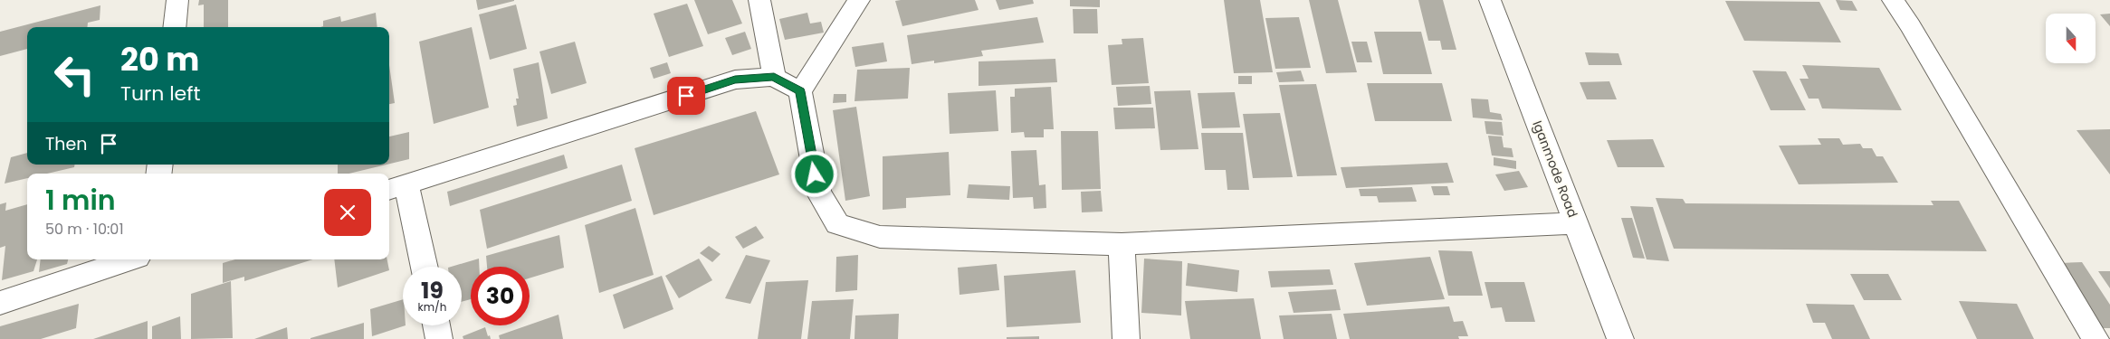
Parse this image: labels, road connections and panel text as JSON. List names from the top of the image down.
{
  "streets": {
    "street": ["Iganmode Road"]
  },
  "north": "bottom",
  "page": {
    "turn": ["20 m", "Turn left"],
    "then": "Then",
    "heading": ["1 min", "50 m · 10:01"],
    "speed": "19 km/h",
    "limit": "30"
  }
}
